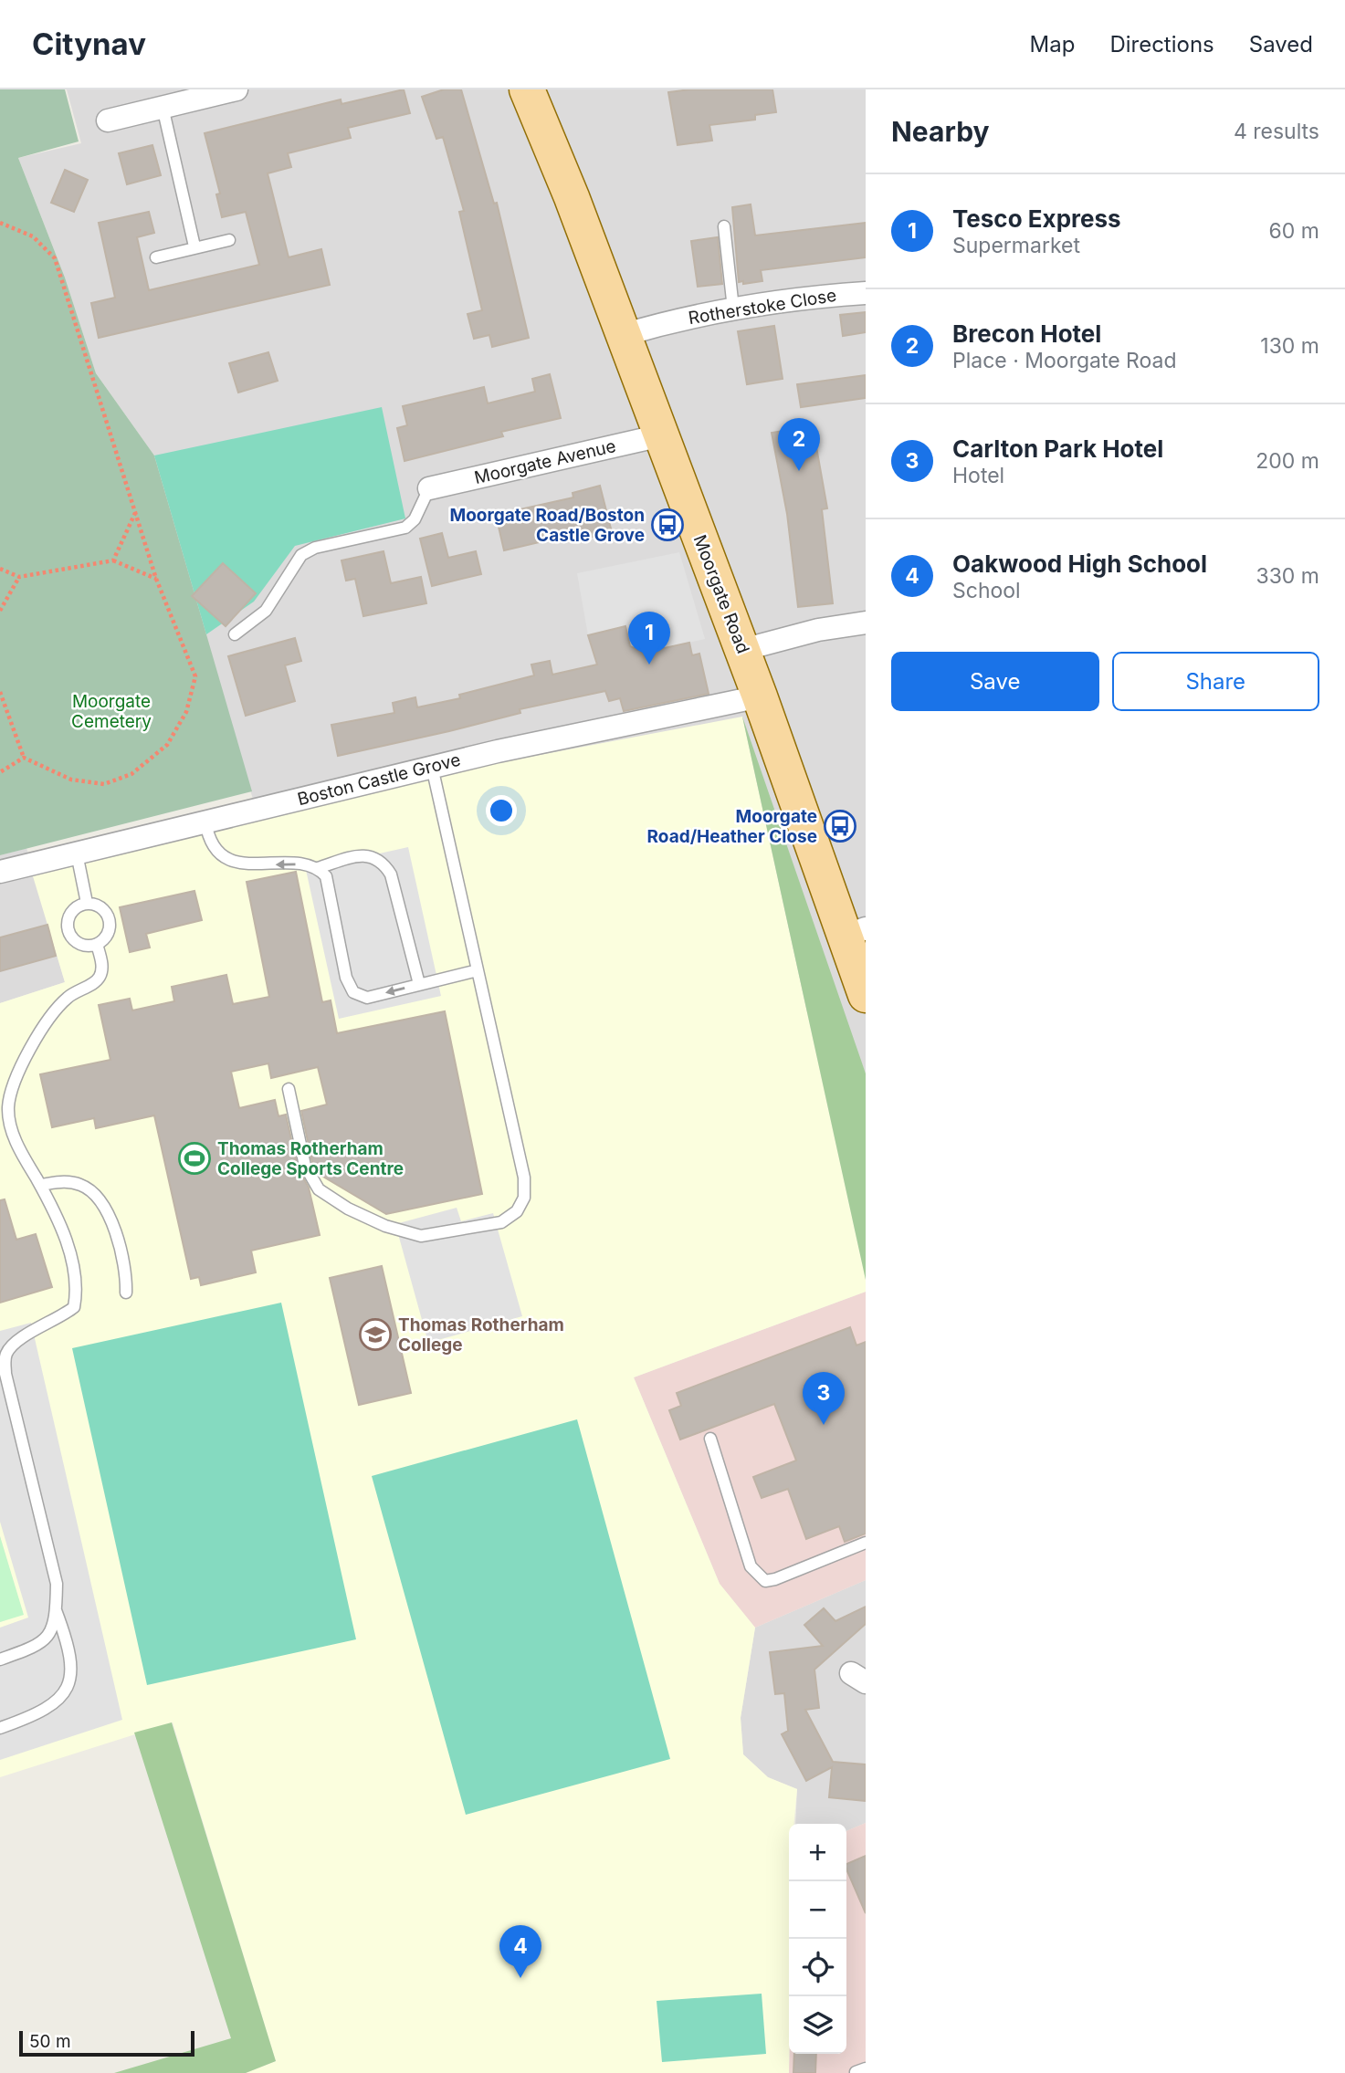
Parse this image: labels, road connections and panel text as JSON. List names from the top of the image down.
{
  "streets": {
    "main road": ["Moorgate Road"],
    "street": ["Rotherstoke Close", "Moorgate Avenue", "Boston Castle Grove"]
  },
  "crossings": [
    ["Rotherstoke Close", "Moorgate Road"],
    ["Moorgate Avenue", "Moorgate Road"],
    ["Moorgate Road", "Boston Castle Grove"]
  ],
  "parks": ["Moorgate Cemetery"],
  "places": {
    "bus stop": ["Moorgate Road/Boston Castle Grove", "Moorgate Road/Heather Close"],
    "sports": ["Thomas Rotherham College Sports Centre"],
    "school or university": ["Thomas Rotherham College"]
  },
  "scale_bar": "50 m",
  "page": {
    "header": "Citynav",
    "nav": ["Map", "Directions", "Saved"],
    "heading": ["Nearby", "4 results"],
    "list": [
      {
        "mark": "1",
        "name": "Tesco Express",
        "note": "Supermarket",
        "value": "60 m"
      },
      {
        "mark": "2",
        "name": "Brecon Hotel",
        "note": "Place · Moorgate Road",
        "value": "130 m"
      },
      {
        "mark": "3",
        "name": "Carlton Park Hotel",
        "note": "Hotel",
        "value": "200 m"
      },
      {
        "mark": "4",
        "name": "Oakwood High School",
        "note": "School",
        "value": "330 m"
      }
    ],
    "pins": [
      "2",
      "1",
      "3",
      "4"
    ],
    "buttons": ["Save", "Share"],
    "map_buttons": ["+", "−"],
    "scale": "50 m"
  }
}
